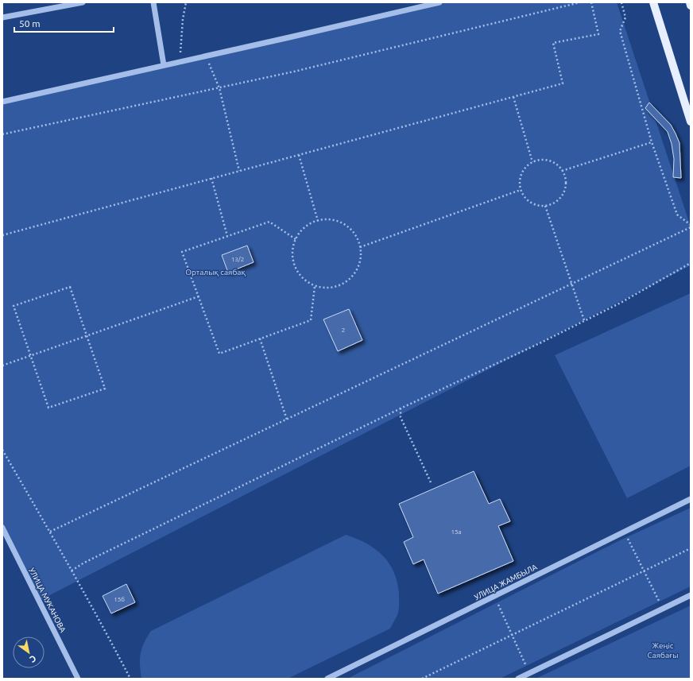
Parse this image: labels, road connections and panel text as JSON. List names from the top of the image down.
{
  "streets": {
    "street": ["УЛИЦА ЖАМБЫЛА", "УЛИЦА МУКАНОВА"]
  },
  "parks": ["Орталық саябақ", "Жеңіс Саябағы"],
  "house_numbers": [
    "13/2",
    "2",
    "15а",
    "15б"
  ],
  "scale_bar": "50 m",
  "north": "bottom right"
}
